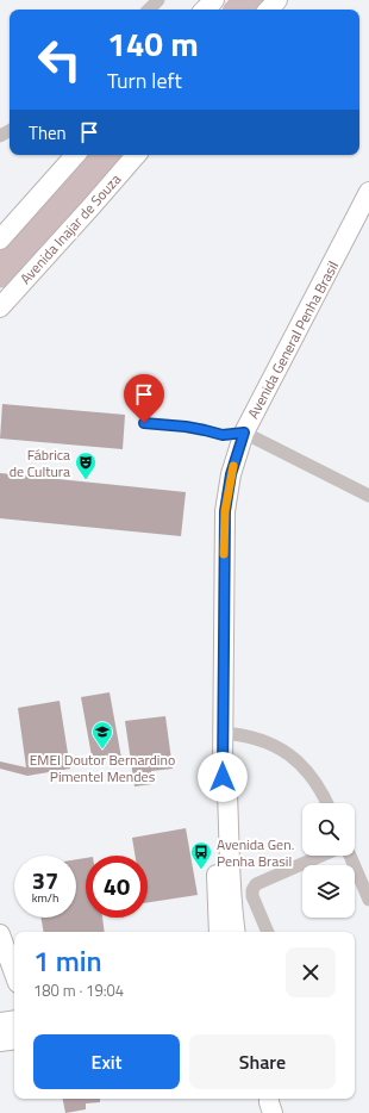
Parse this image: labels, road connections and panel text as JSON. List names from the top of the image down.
{
  "streets": {
    "street": ["Avenida Inajar de Souza", "Avenida General Penha Brasil"]
  },
  "places": {
    "theatre": ["Fábrica de Cultura"],
    "school or university": ["EMEI Doutor Bernardino Pimentel Mendes"],
    "bus stop": ["Avenida Gen. Penha Brasil"]
  },
  "page": {
    "turn": ["140 m", "Turn left"],
    "then": "Then",
    "speed": "37 km/h",
    "limit": "40",
    "heading": ["1 min", "180 m · 19:04"],
    "buttons": ["Exit", "Share"]
  }
}
